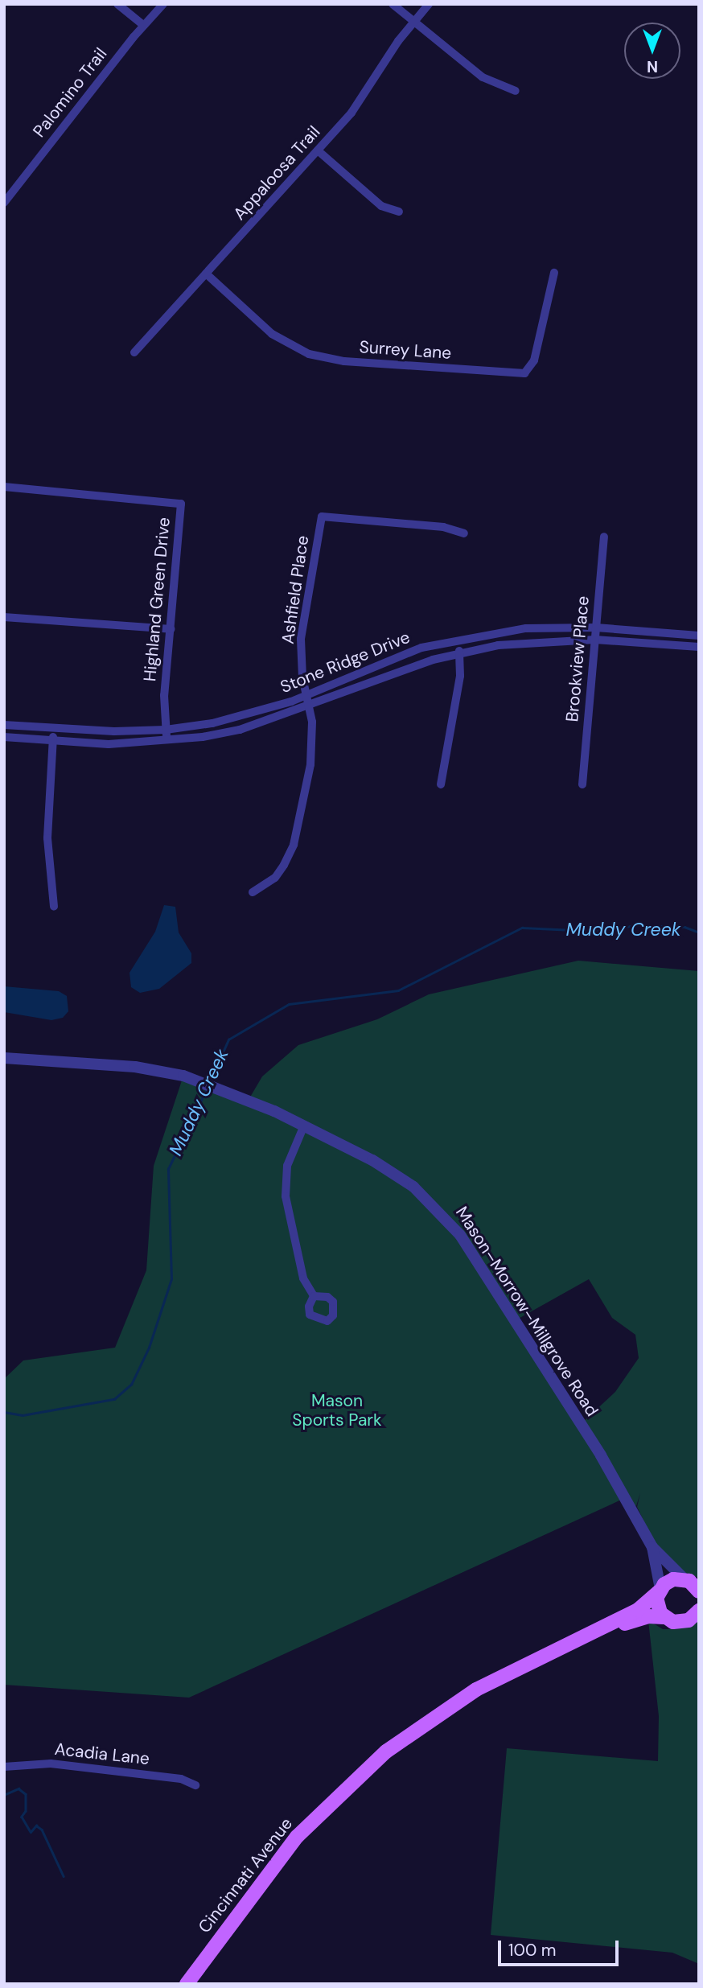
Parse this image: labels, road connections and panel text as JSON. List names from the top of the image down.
{
  "streets": {
    "main road": ["Cincinnati Avenue"],
    "street": [
      "Palomino Trail",
      "Appaloosa Trail",
      "Surrey Lane",
      "Ashfield Place",
      "Highland Green Drive",
      "Brookview Place",
      "Stone Ridge Drive",
      "Mason–Morrow–Millgrove Road",
      "Acadia Lane"
    ]
  },
  "crossings": [
    ["Appaloosa Trail", "Surrey Lane"],
    ["Ashfield Place", "Stone Ridge Drive"],
    ["Highland Green Drive", "Stone Ridge Drive"],
    ["Brookview Place", "Stone Ridge Drive"],
    ["Mason–Morrow–Millgrove Road", "Cincinnati Avenue"]
  ],
  "water": ["Muddy Creek"],
  "parks": ["Mason Sports Park"],
  "scale_bar": "100 m",
  "north": "bottom"
}
